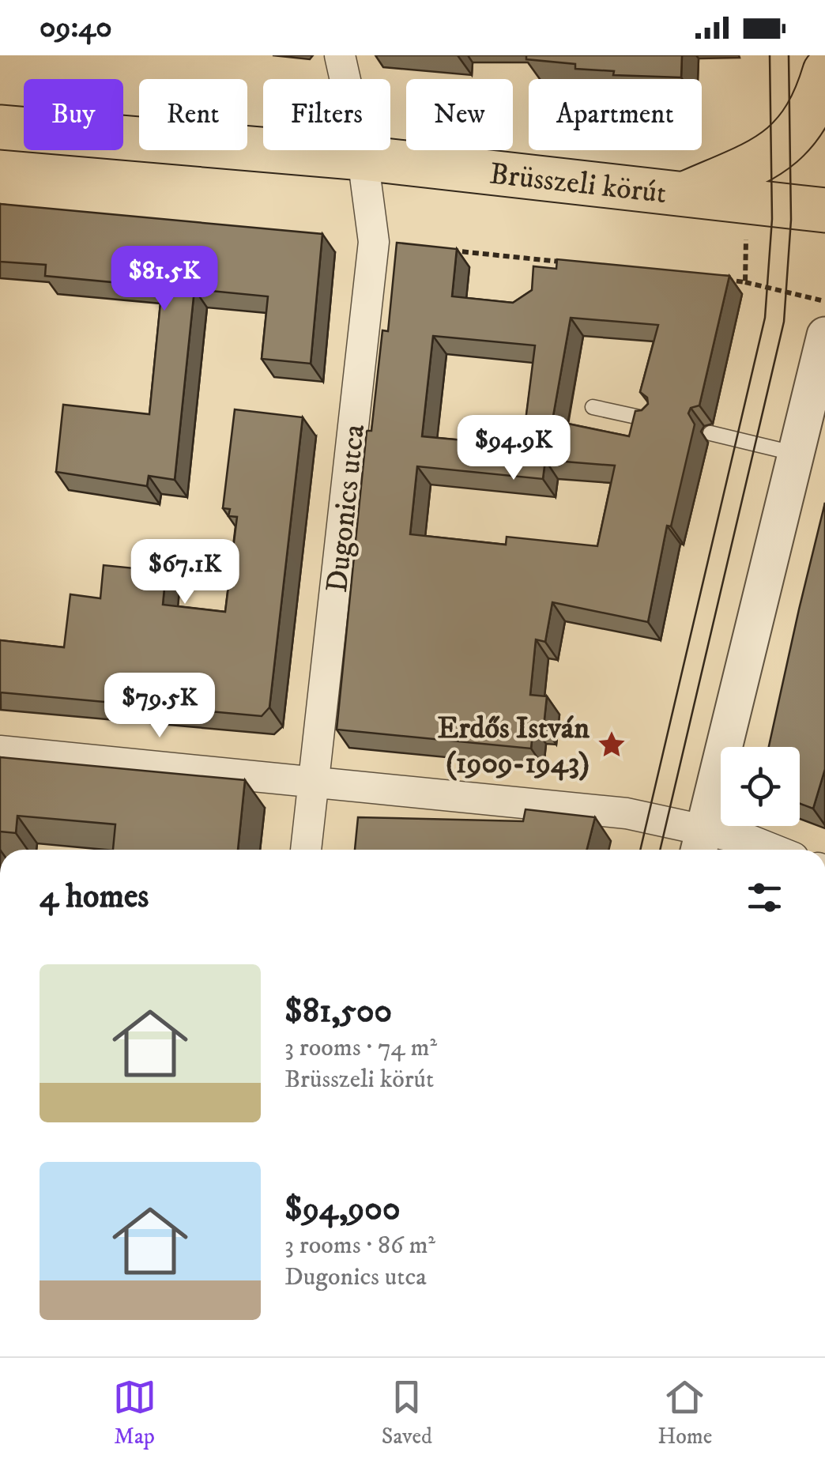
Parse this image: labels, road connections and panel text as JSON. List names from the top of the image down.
{
  "streets": {
    "main road": ["Brüsszeli körút"],
    "street": ["Dugonics utca"]
  },
  "crossings": [
    ["Brüsszeli körút", "Dugonics utca"]
  ],
  "places": {
    "place": ["Erdős István (1909-1943)"]
  },
  "page": {
    "status": "09:40",
    "chip": [
      "Buy",
      "Rent",
      "Filters",
      "New",
      "Apartment"
    ],
    "price": [
      "$81.5K",
      "$94.9K",
      "$67.1K",
      "$79.5K"
    ],
    "heading": "4 homes",
    "list": [
      {
        "name": "$81,500",
        "note": "3 rooms · 74 m² · Brüsszeli körút"
      },
      {
        "name": "$94,900",
        "note": "3 rooms · 86 m² · Dugonics utca"
      }
    ],
    "tabs": ["Map", "Saved", "Home"]
  }
}
